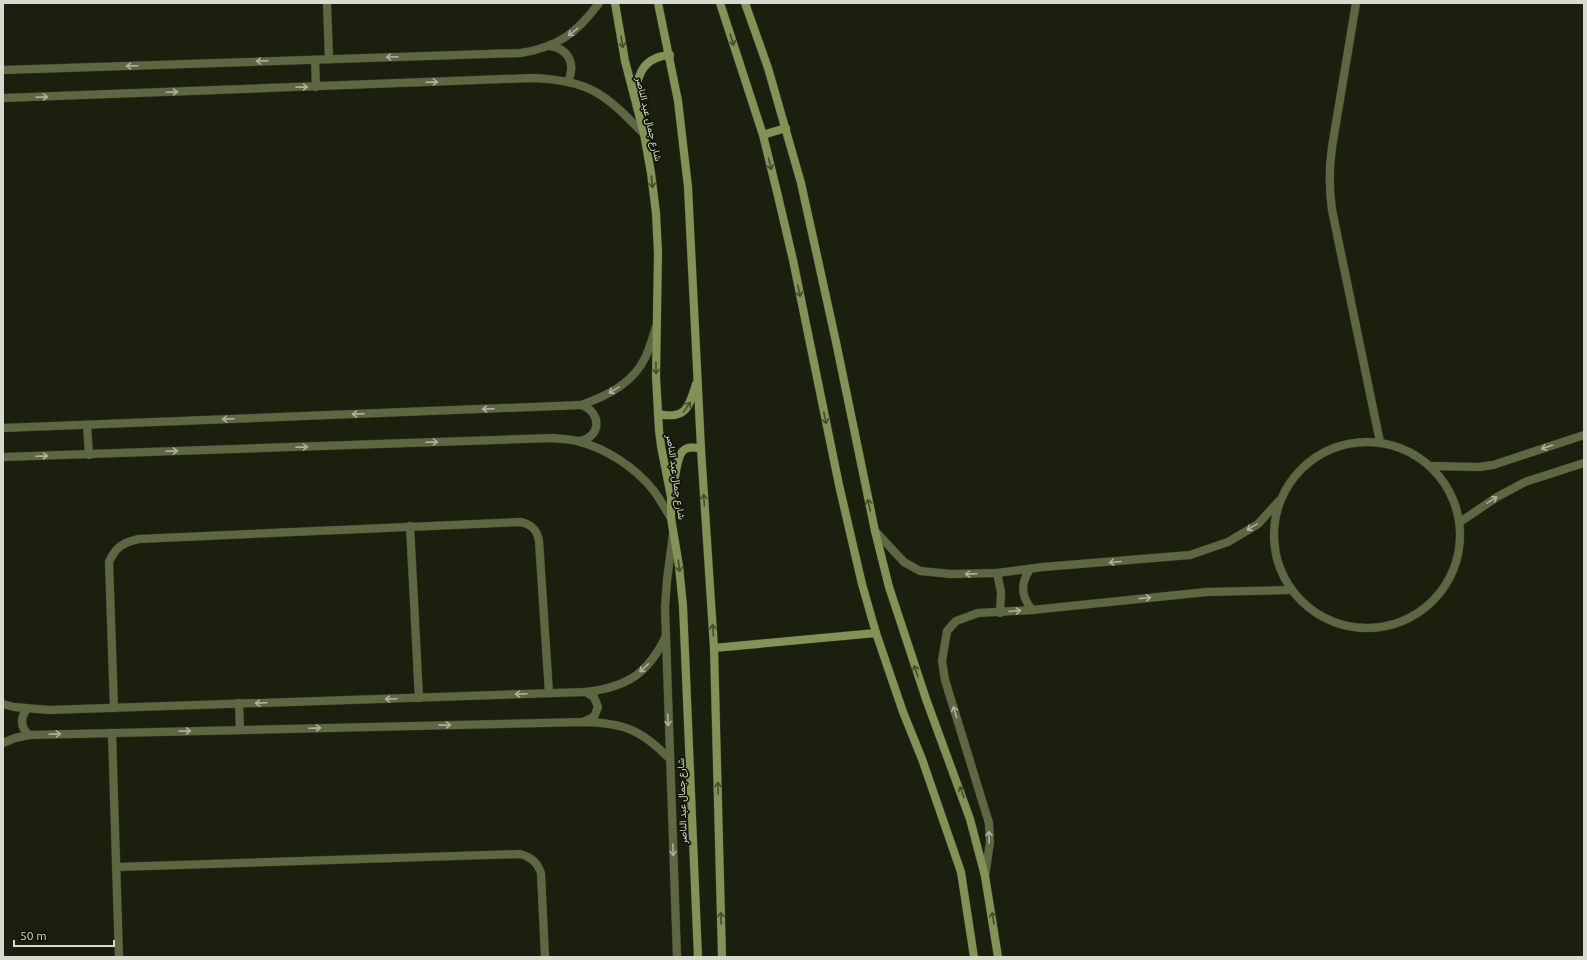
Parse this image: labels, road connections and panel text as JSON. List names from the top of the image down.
{
  "streets": {
    "main road": ["شارع جمال عبد الناصر"]
  },
  "scale_bar": "50 m"
}
